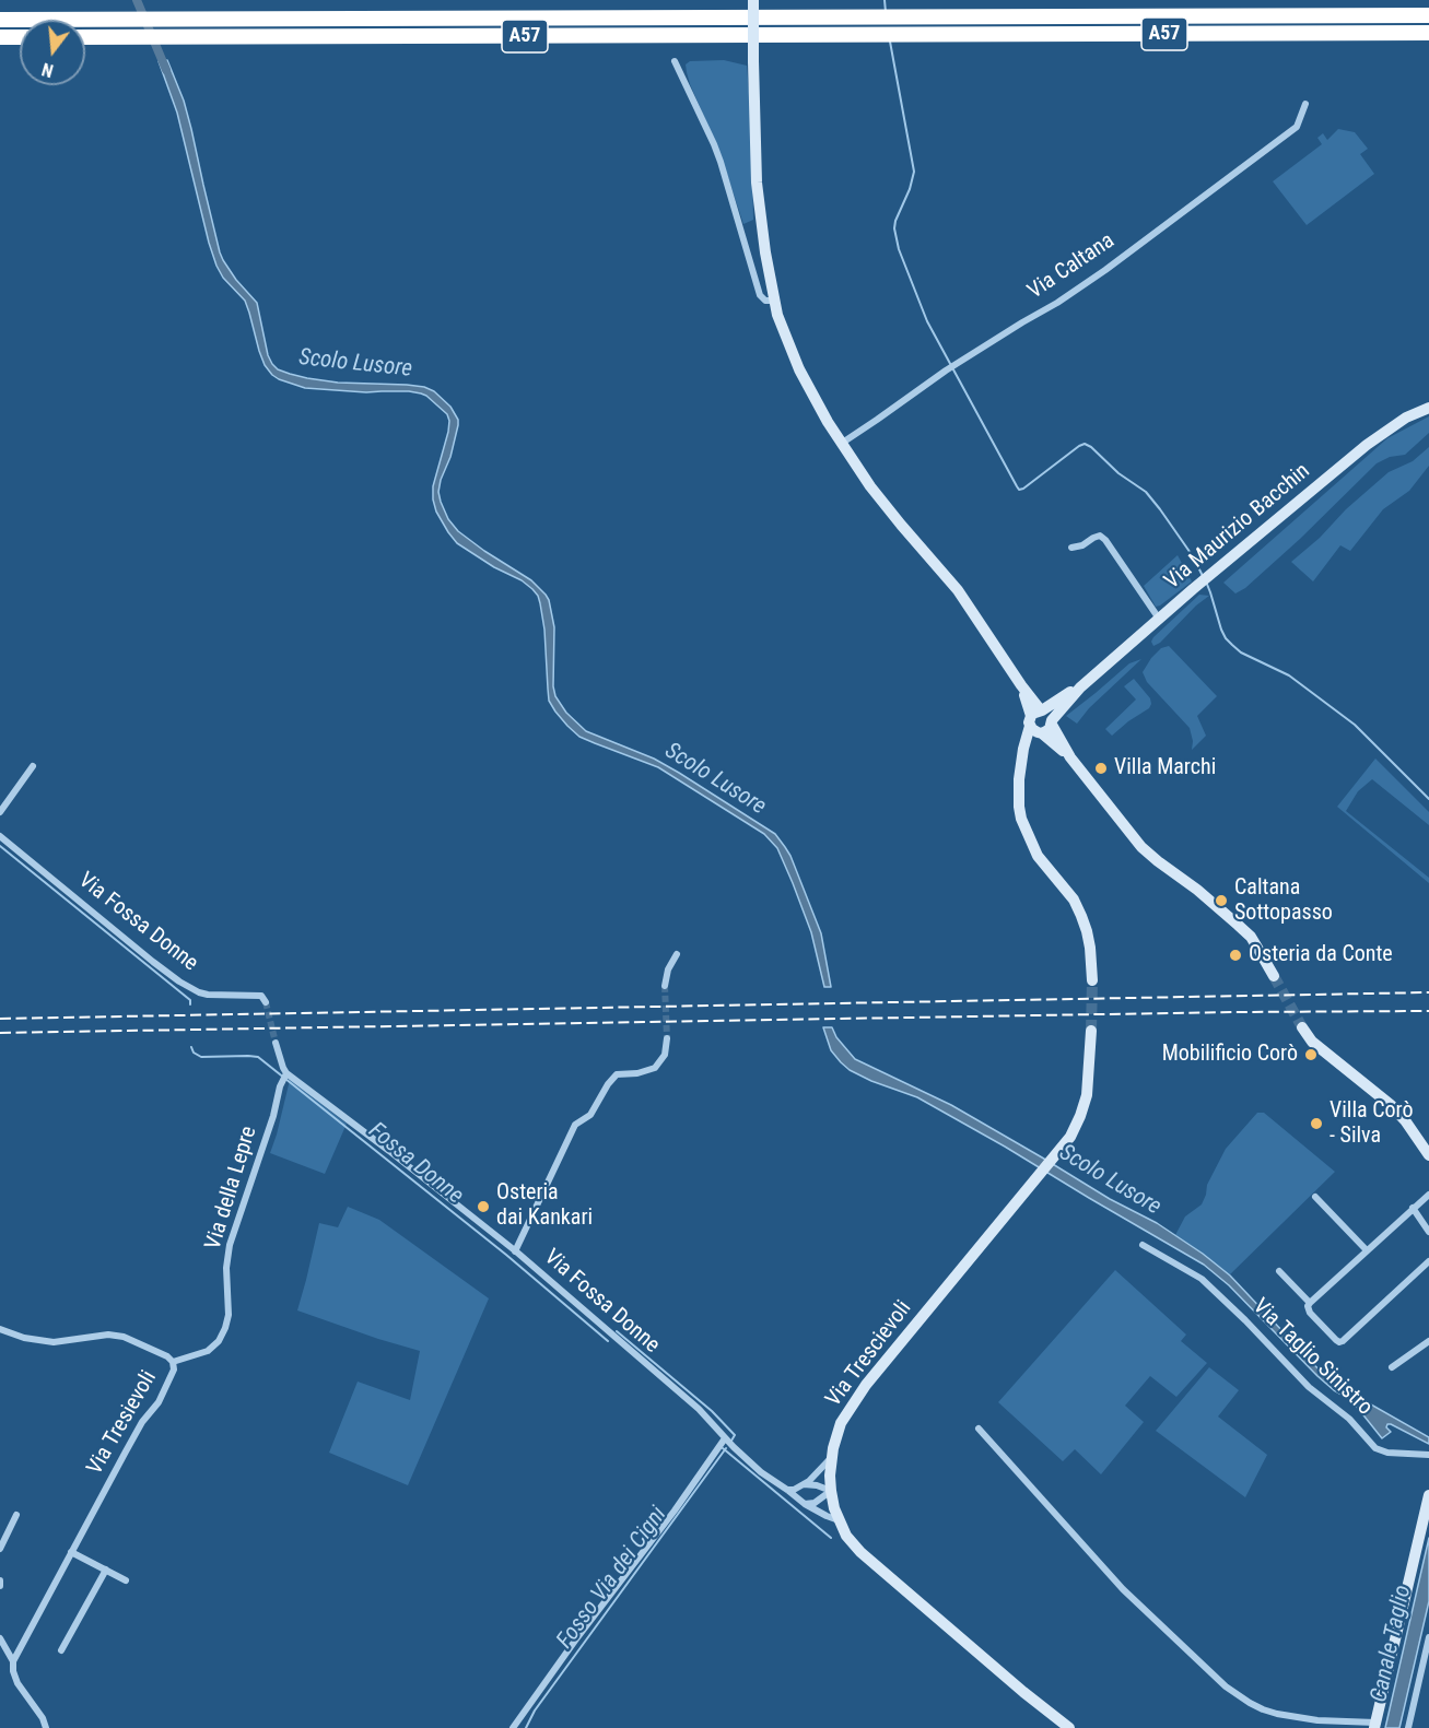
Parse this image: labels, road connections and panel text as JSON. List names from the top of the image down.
{
  "streets": {
    "highway": ["A57"],
    "main road": ["Via Maurizio Bacchin", "Via Trescievoli"],
    "street": [
      "Via Caltana",
      "Via Fossa Donne",
      "Via della Lepre",
      "Via Taglio Sinistro",
      "Via Tresievoli"
    ]
  },
  "crossings": [
    ["Via Fossa Donne", "Via della Lepre"],
    ["Via Fossa Donne", "Via Trescievoli"],
    ["Via della Lepre", "Via Tresievoli"]
  ],
  "water": [
    "Scolo Lusore",
    "Fossa Donne",
    "Fosso Via dei Cigni",
    "Canale Taglio"
  ],
  "places": [
    "Villa Marchi",
    "Caltana Sottopasso",
    "Osteria da Conte",
    "Mobilificio Corò",
    "Villa Corò - Silva",
    "Osteria dai Kankari"
  ],
  "north": "bottom"
}
